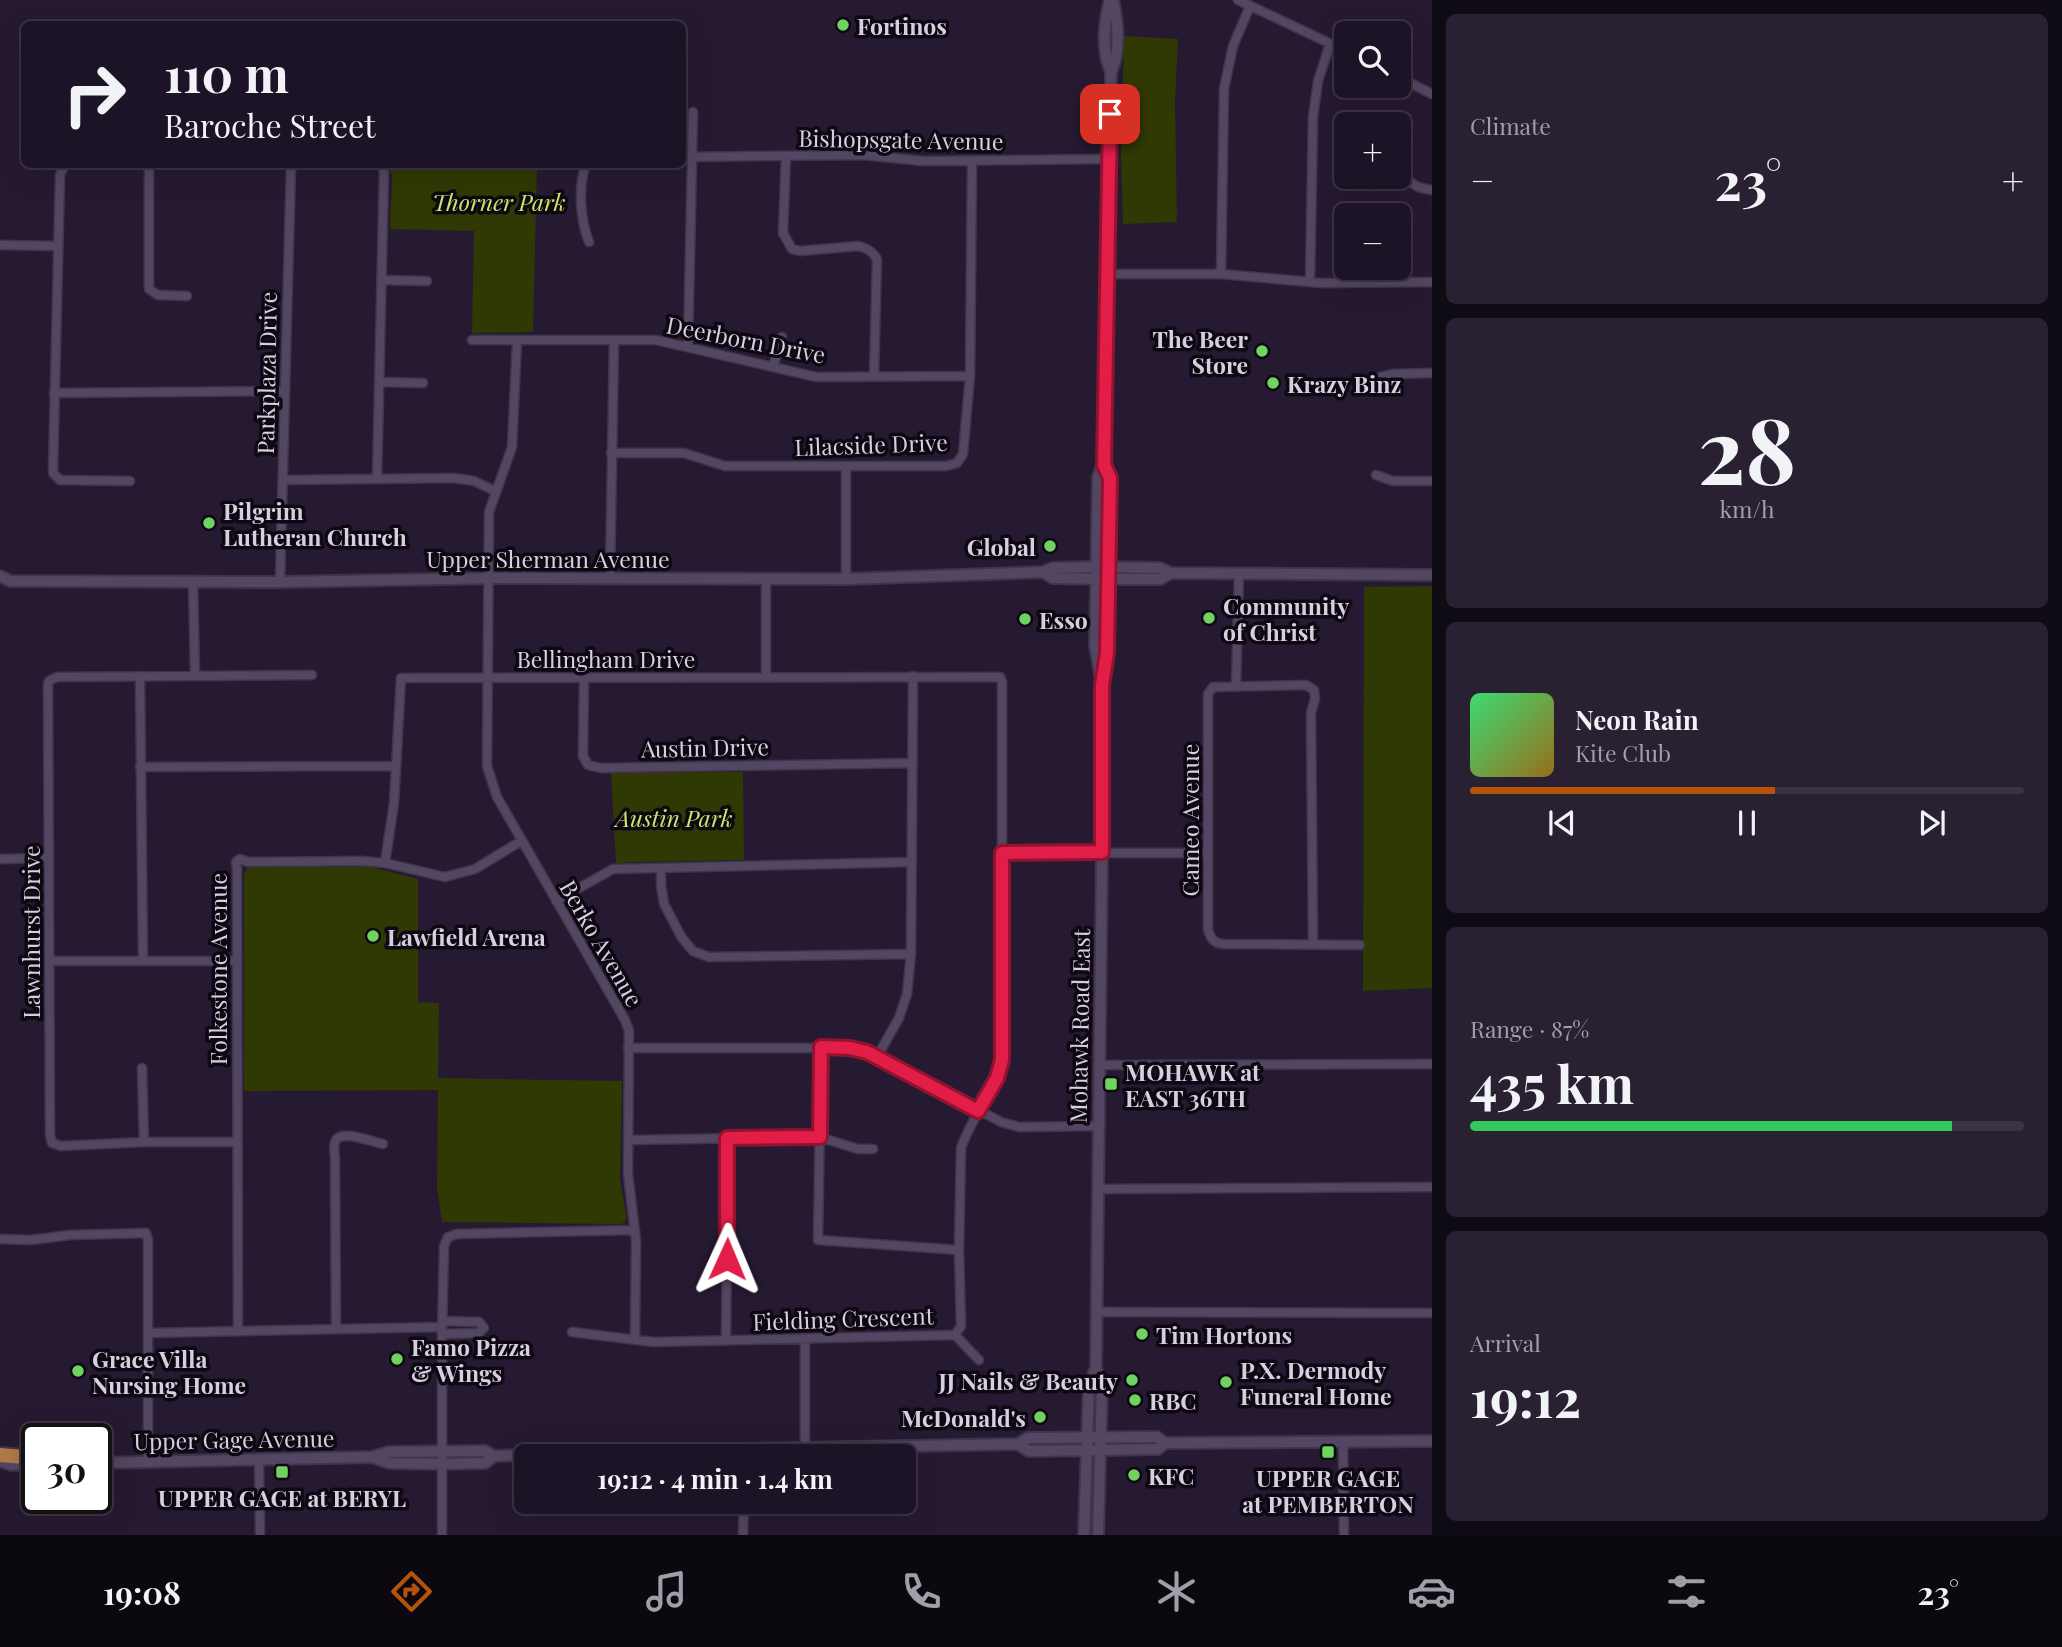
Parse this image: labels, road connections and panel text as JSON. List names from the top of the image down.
{
  "streets": {
    "main road": ["Upper Sherman Avenue", "Mohawk Road East", "Upper Gage Avenue"],
    "street": [
      "Bishopsgate Avenue",
      "Deerborn Drive",
      "Parkplaza Drive",
      "Lilacside Drive",
      "Bellingham Drive",
      "Austin Drive",
      "Cameo Avenue",
      "Lawnhurst Drive",
      "Berko Avenue",
      "Folkestone Avenue",
      "Fielding Crescent"
    ]
  },
  "crossings": [
    ["Bishopsgate Avenue", "Lilacside Drive"],
    ["Bishopsgate Avenue", "Mohawk Road East"],
    ["Deerborn Drive", "Lilacside Drive"],
    ["Deerborn Drive", "Berko Avenue"],
    ["Parkplaza Drive", "Upper Sherman Avenue"],
    ["Upper Sherman Avenue", "Berko Avenue"],
    ["Upper Sherman Avenue", "Mohawk Road East"],
    ["Bellingham Drive", "Austin Drive"],
    ["Bellingham Drive", "Berko Avenue"],
    ["Bellingham Drive", "Folkestone Avenue"],
    ["Bellingham Drive", "Fielding Crescent"],
    ["Lawnhurst Drive", "Folkestone Avenue"],
    ["Berko Avenue", "Folkestone Avenue"],
    ["Mohawk Road East", "Upper Gage Avenue"]
  ],
  "parks": ["Thorner Park", "Austin Park"],
  "places": {
    "other": [
      "Fortinos",
      "The Beer Store",
      "Krazy Binz",
      "Pilgrim Lutheran Church",
      "Global",
      "Community of Christ",
      "Esso",
      "Lawfield Arena",
      "Tim Hortons",
      "Famo Pizza & Wings",
      "Grace Villa Nursing Home",
      "JJ Nails & Beauty",
      "P.X. Dermody Funeral Home",
      "RBC",
      "McDonald's",
      "KFC"
    ],
    "transit": ["MOHAWK at EAST 36TH", "UPPER GAGE at PEMBERTON", "UPPER GAGE at BERYL"]
  },
  "page": {
    "tile": [
      "Climate",
      ["28", "km/h"],
      ["Range · 87%", "435 km"],
      ["Arrival", "19:12"]
    ],
    "map_buttons": ["+", "−"],
    "turn": ["110 m", "Baroche Street"],
    "heat": ["−", "23°", "+"],
    "song": ["Neon Rain", "Kite Club"],
    "limit": "30",
    "trip": "19:12 · 4 min · 1.4 km",
    "tabs": ["19:08", "23°"]
  }
}
